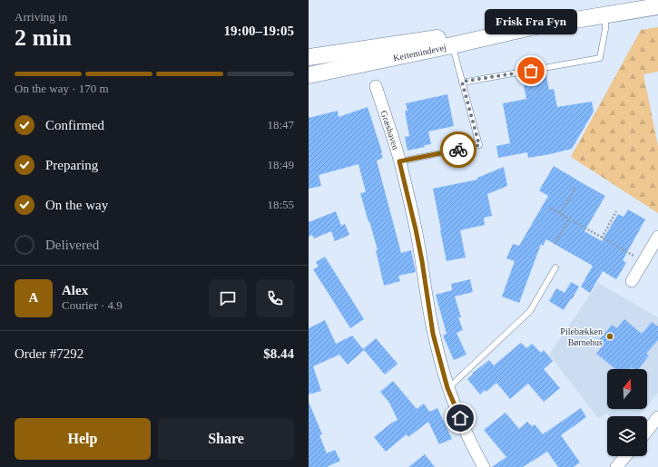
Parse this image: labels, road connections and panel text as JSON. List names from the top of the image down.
{
  "streets": {
    "main road": ["Kertemindevej"],
    "street": ["Græshaven"]
  },
  "places": ["Frisk Fra Fyn", "Pilebækken Børnehus"],
  "north": "top",
  "page": {
    "heading": ["2 min", "Arriving in", "19:00–19:05"],
    "panel": [
      "Alex",
      "Courier · 4.9",
      "Order #7292",
      "$8.44"
    ],
    "bubble": "Frisk Fra Fyn",
    "bar": "On the way · 170 m",
    "list": [
      ["Confirmed", "18:47"],
      ["Preparing", "18:49"],
      ["On the way", "18:55"],
      "Delivered"
    ],
    "round": "A",
    "buttons": ["Help", "Share"]
  }
}
